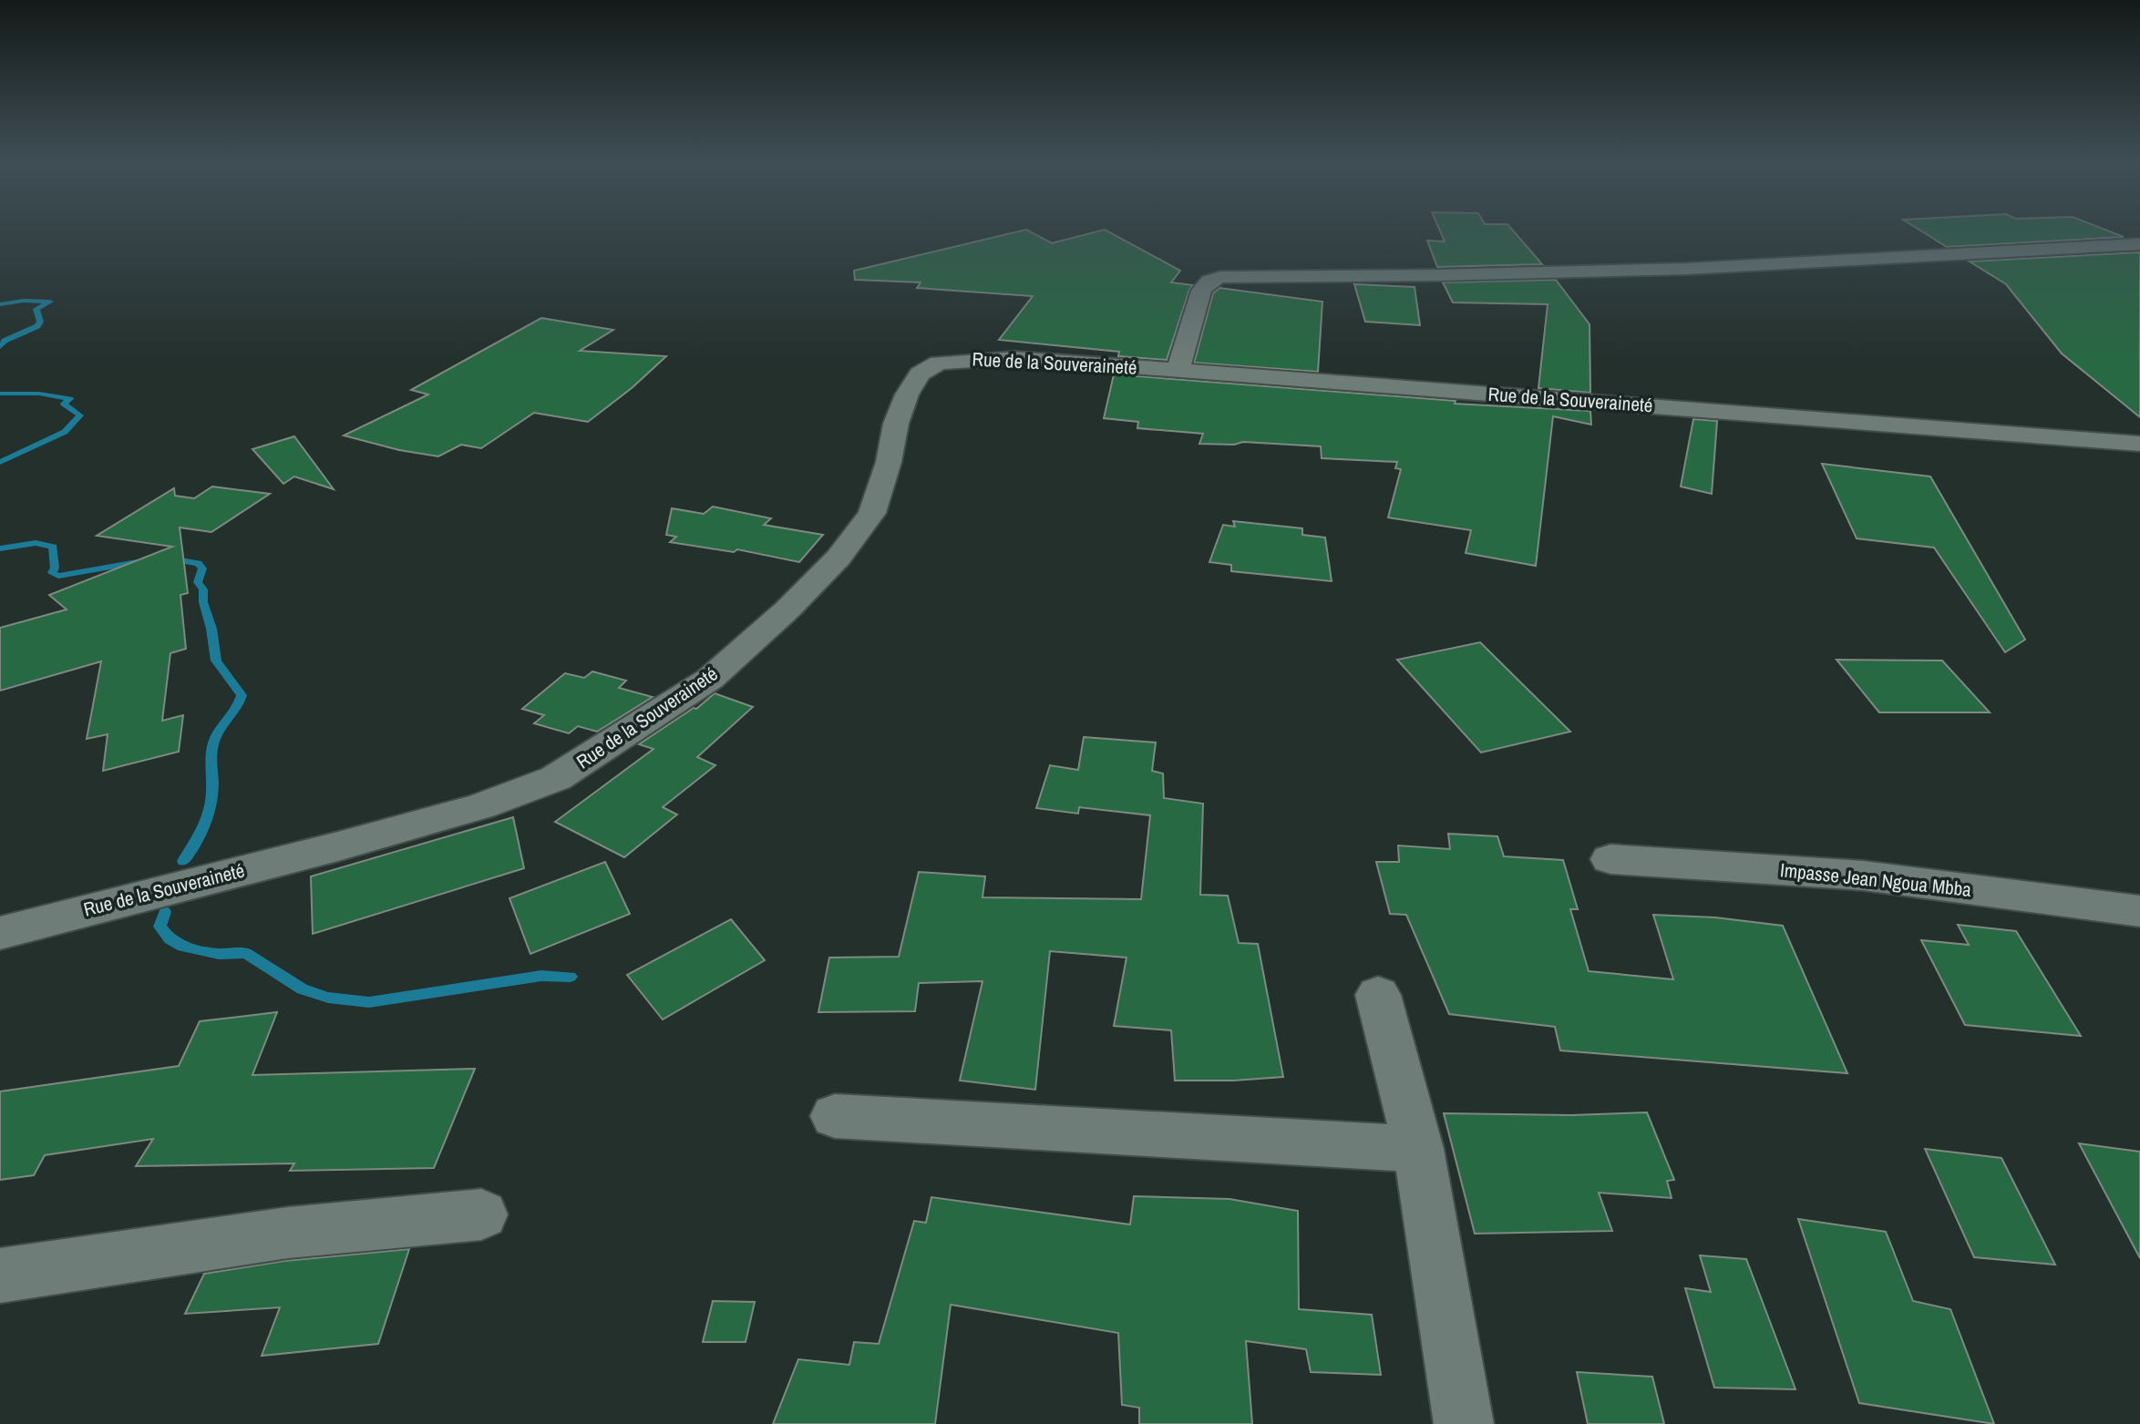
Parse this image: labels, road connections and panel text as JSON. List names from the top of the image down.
{
  "streets": {
    "street": ["Rue de la Souveraineté", "Impasse Jean Ngoua Mbba"]
  }
}
